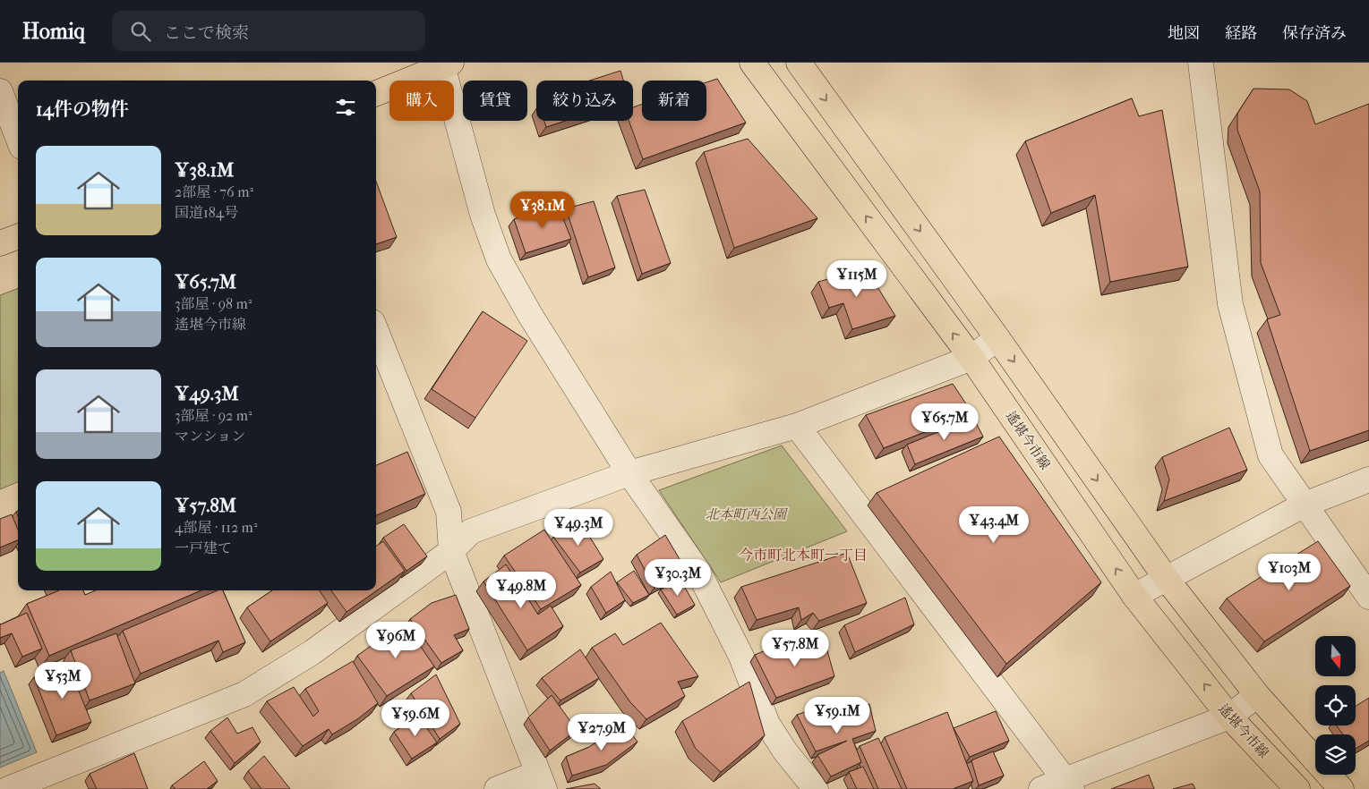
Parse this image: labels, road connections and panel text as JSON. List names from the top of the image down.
{
  "streets": {
    "main road": ["遙堪今市線"]
  },
  "districts": ["今市町北本町一丁目"],
  "parks": ["北本町西公園"],
  "north": "bottom",
  "page": {
    "header": "Homiq",
    "search": "ここで検索",
    "nav": ["地図", "経路", "保存済み"],
    "chip": [
      "購入",
      "賃貸",
      "絞り込み",
      "新着"
    ],
    "heading": "14件の物件",
    "list": [
      {
        "name": "¥38.1M",
        "note": "2部屋 · 76 m² · 国道184号"
      },
      {
        "name": "¥65.7M",
        "note": "3部屋 · 98 m² · 遙堪今市線"
      },
      {
        "name": "¥49.3M",
        "note": "3部屋 · 92 m² · マンション"
      },
      {
        "name": "¥57.8M",
        "note": "4部屋 · 112 m² · 一戸建て"
      }
    ],
    "price": [
      "¥38.1M",
      "¥115M",
      "¥65.7M",
      "¥43.4M",
      "¥49.3M",
      "¥103M",
      "¥30.3M",
      "¥49.8M",
      "¥96M",
      "¥57.8M",
      "¥53M",
      "¥59.1M",
      "¥59.6M",
      "¥27.9M"
    ]
  }
}
